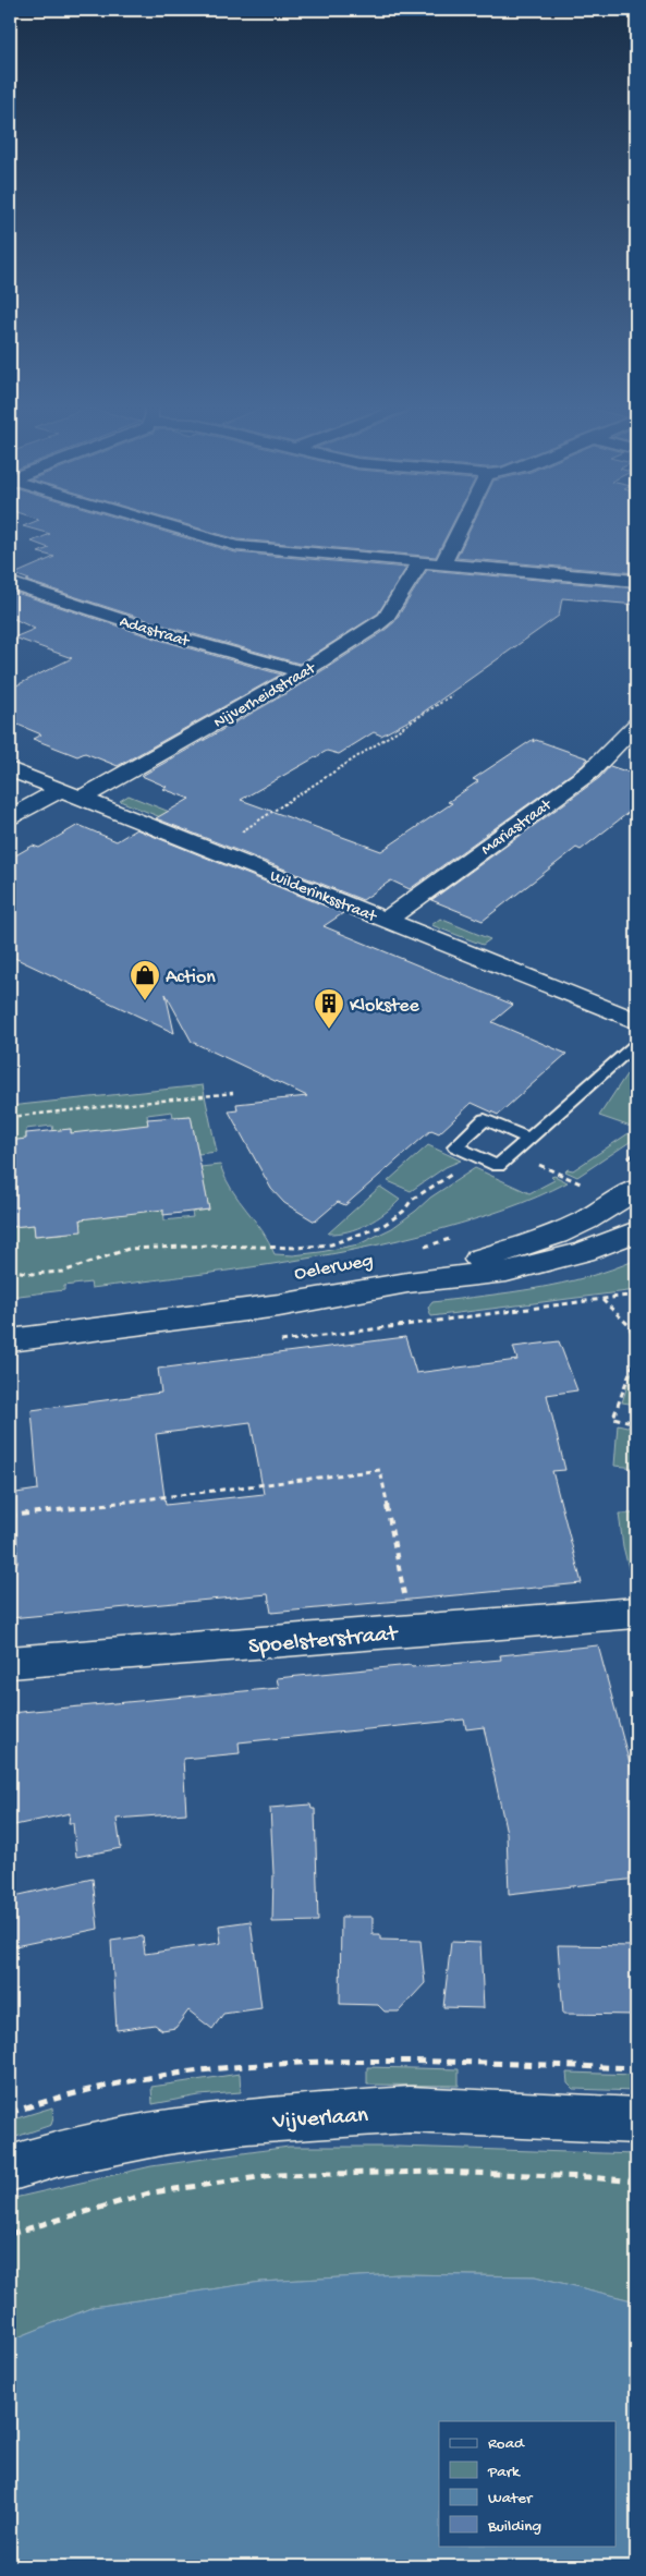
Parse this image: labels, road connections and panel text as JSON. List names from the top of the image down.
{
  "streets": {
    "street": [
      "Adastraat",
      "Nijverheidstraat",
      "Mariastraat",
      "Wilderinksstraat",
      "Oelerweg",
      "Spoelsterstraat",
      "Vijverlaan"
    ]
  },
  "crossings": [
    ["Adastraat", "Nijverheidstraat"],
    ["Nijverheidstraat", "Wilderinksstraat"],
    ["Mariastraat", "Wilderinksstraat"]
  ],
  "places": {
    "shop": ["Action"],
    "building": ["Klokstee"]
  },
  "legend": [
    "Road",
    "Park",
    "Water",
    "Building"
  ]
}
